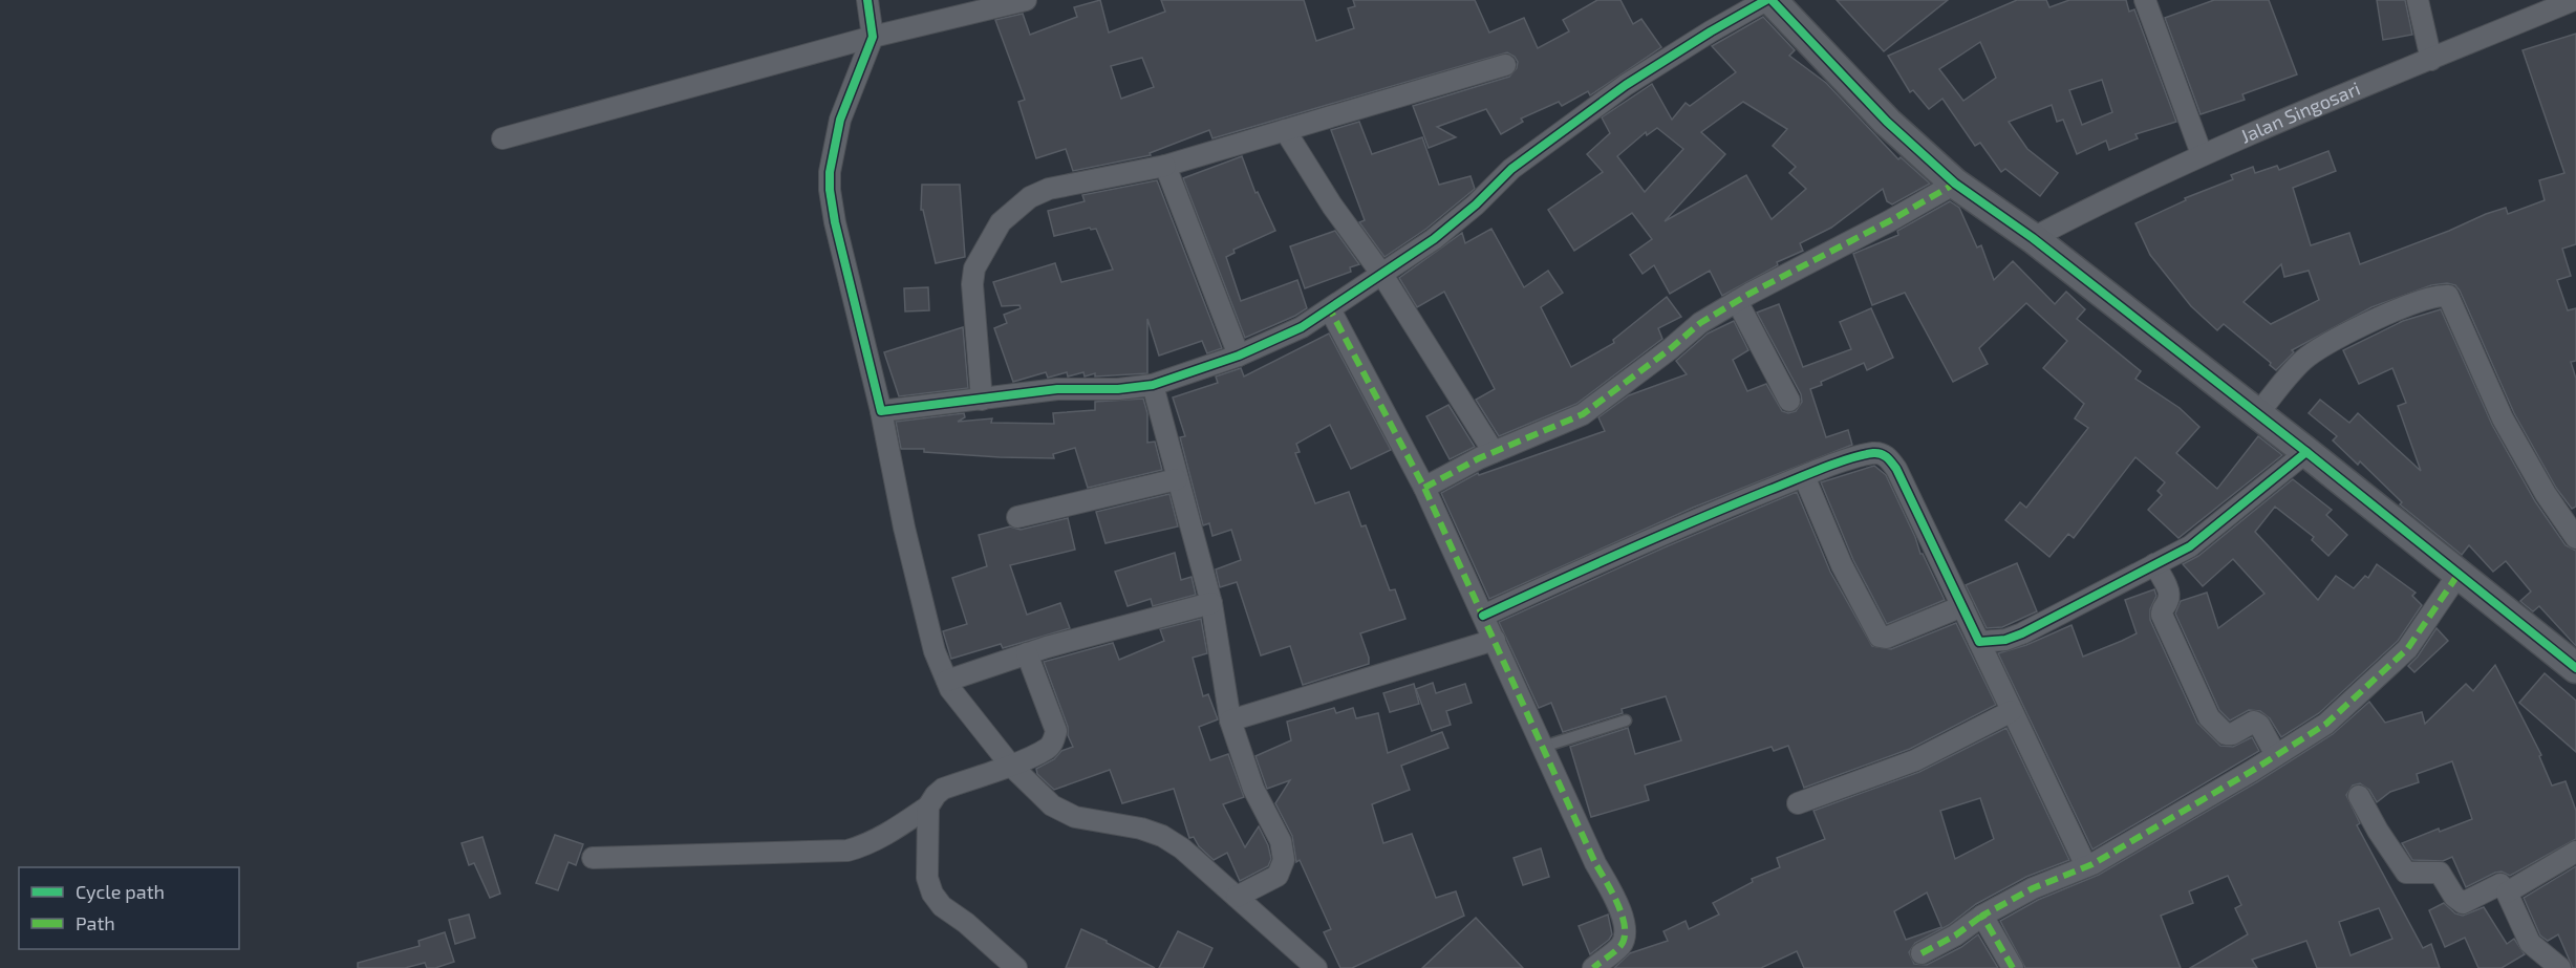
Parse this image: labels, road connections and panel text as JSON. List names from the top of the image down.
{
  "streets": {
    "street": ["Jalan Singosari"]
  },
  "legend": ["Cycle path", "Path"]
}
